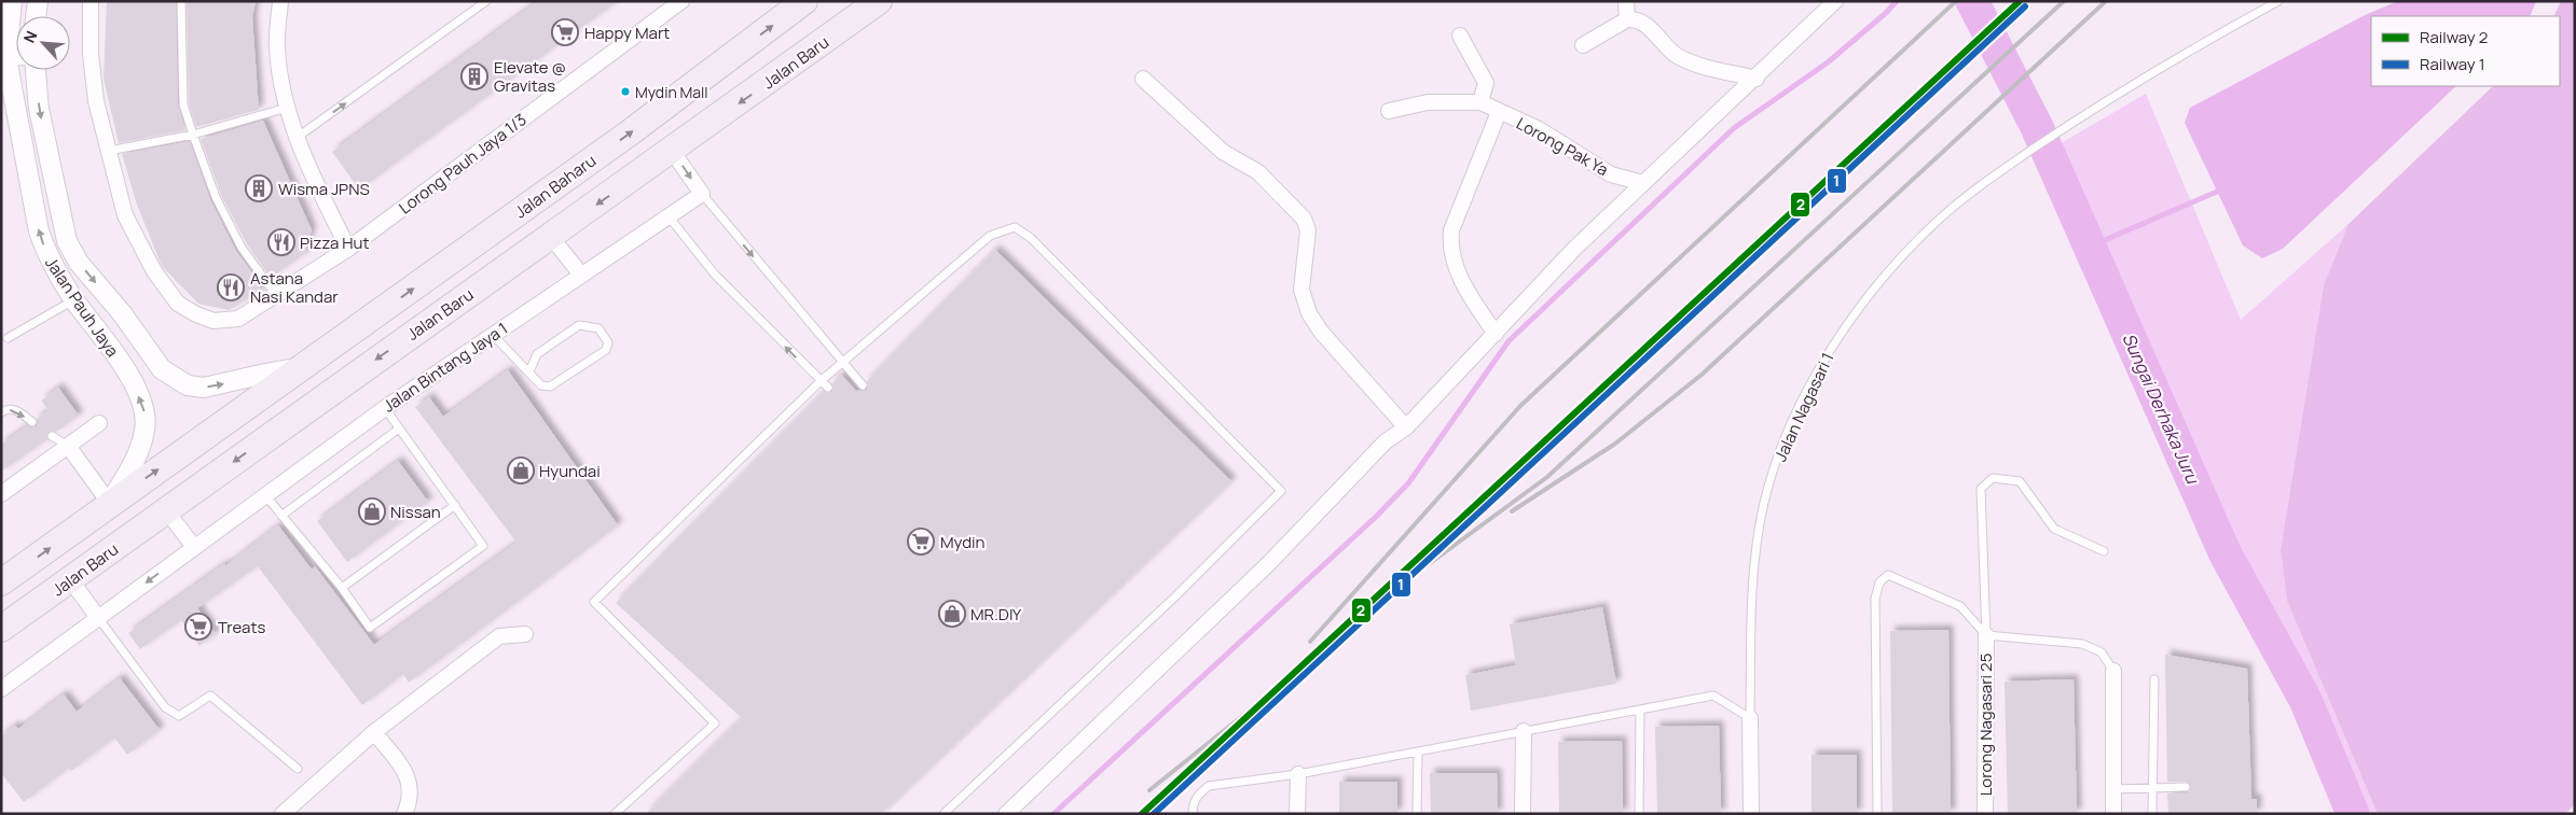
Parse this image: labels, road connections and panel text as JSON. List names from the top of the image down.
{
  "streets": {
    "highway": ["Jalan Baru", "Jalan Baharu"],
    "street": [
      "Lorong Pak Ya",
      "Lorong Pauh Jaya 1/3",
      "Jalan Pauh Jaya",
      "Jalan Bintang Jaya 1",
      "Jalan Nagasari 1",
      "Lorong Nagasari 25"
    ]
  },
  "crossings": [
    ["Jalan Baharu", "Jalan Pauh Jaya"]
  ],
  "one_way": ["Jalan Baru", "Jalan Baharu"],
  "water": ["Sungai Derhaka Juru"],
  "places": {
    "supermarket": ["Happy Mart", "Mydin", "Treats"],
    "building": ["Elevate @ Gravitas", "Wisma JPNS"],
    "other": ["Mydin Mall"],
    "restaurant": ["Pizza Hut", "Astana Nasi Kandar"],
    "shop": ["Hyundai", "Nissan", "MR.DIY"]
  },
  "lines": ["rail line 2", "rail line 1"],
  "legend": ["Railway 2", "Railway 1"],
  "north": "top left"
}
